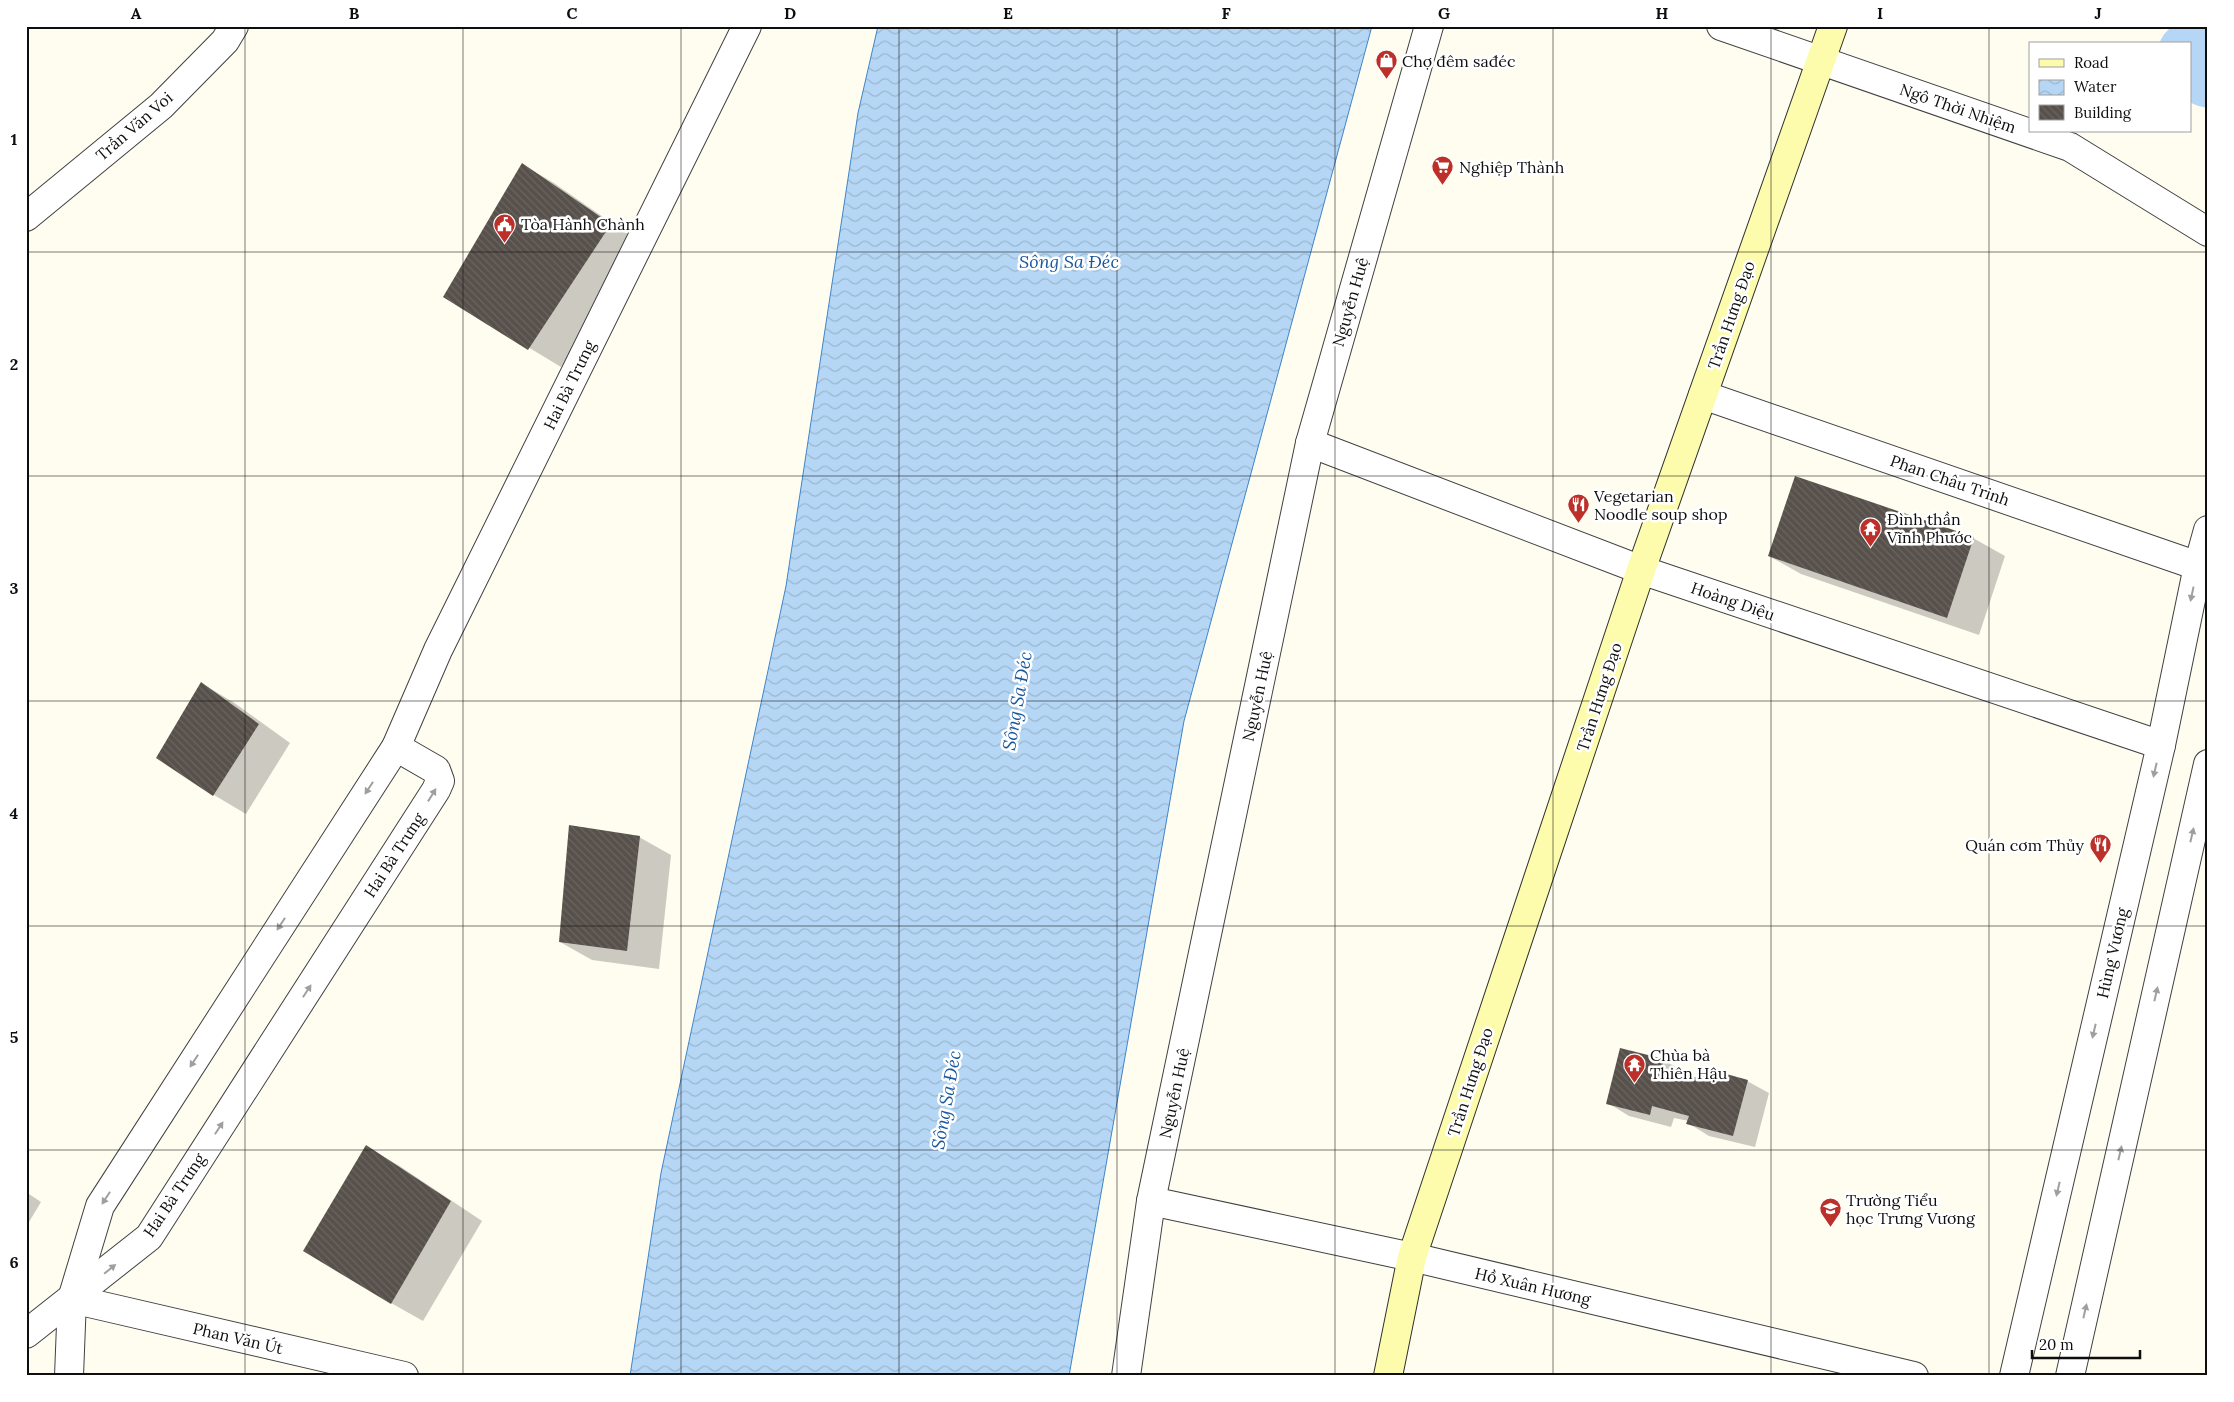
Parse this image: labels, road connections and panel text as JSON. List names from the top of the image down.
{
  "streets": {
    "main road": ["Trần Hưng Đạo"],
    "street": [
      "Ngô Thời Nhiệm",
      "Trần Văn Voi",
      "Nguyễn Huệ",
      "Hai Bà Trưng",
      "Phan Châu Trinh",
      "Hoàng Diệu",
      "Hùng Vương",
      "Hồ Xuân Hương",
      "Phan Văn Út"
    ]
  },
  "crossings": [
    ["Ngô Thời Nhiệm", "Trần Hưng Đạo"],
    ["Nguyễn Huệ", "Hoàng Diệu"],
    ["Nguyễn Huệ", "Hồ Xuân Hương"],
    ["Trần Hưng Đạo", "Phan Châu Trinh"],
    ["Trần Hưng Đạo", "Hoàng Diệu"],
    ["Trần Hưng Đạo", "Hồ Xuân Hương"],
    ["Hai Bà Trưng", "Phan Văn Út"],
    ["Phan Châu Trinh", "Hùng Vương"],
    ["Hoàng Diệu", "Hùng Vương"]
  ],
  "water": ["Sông Sa Đéc"],
  "places": {
    "shop": ["Chợ đêm sađéc"],
    "supermarket": ["Nghiệp Thành"],
    "public building": ["Tòa Hành Chành"],
    "restaurant": ["Vegetarian Noodle soup shop", "Quán cơm Thủy"],
    "temple": ["Đình thần Vĩnh Phước", "Chùa bà Thiên Hậu"],
    "school or university": ["Trường Tiểu học Trưng Vương"]
  },
  "legend": ["Road", "Water", "Building"],
  "scale_bar": "20 m",
  "grid": {
    "columns": [
      "A",
      "B",
      "C",
      "D",
      "E",
      "F",
      "G",
      "H",
      "I",
      "J"
    ],
    "rows": [
      "1",
      "2",
      "3",
      "4",
      "5",
      "6"
    ]
  }
}
